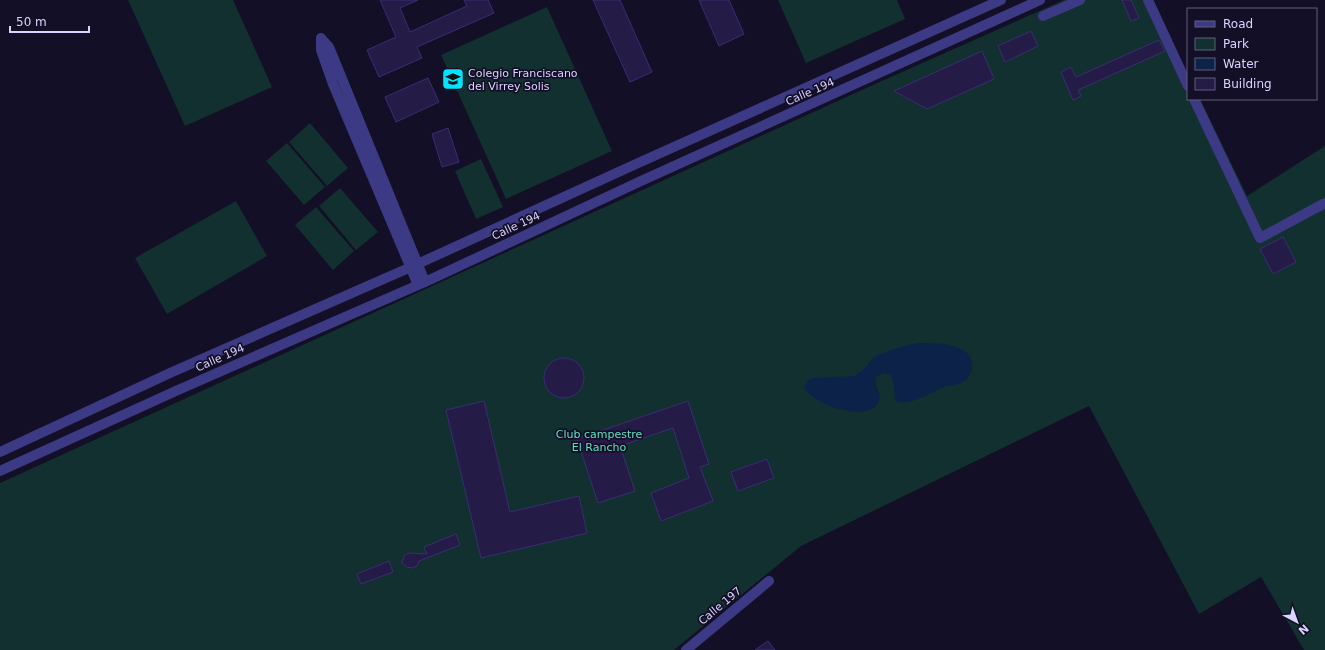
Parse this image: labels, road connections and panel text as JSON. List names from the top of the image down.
{
  "streets": {
    "street": ["Calle 194", "Calle 197"]
  },
  "parks": ["Club campestre El Rancho"],
  "places": {
    "school or university": ["Colegio Franciscano del Virrey Solis"]
  },
  "legend": [
    "Road",
    "Park",
    "Water",
    "Building"
  ],
  "scale_bar": "50 m",
  "north": "bottom right"
}
